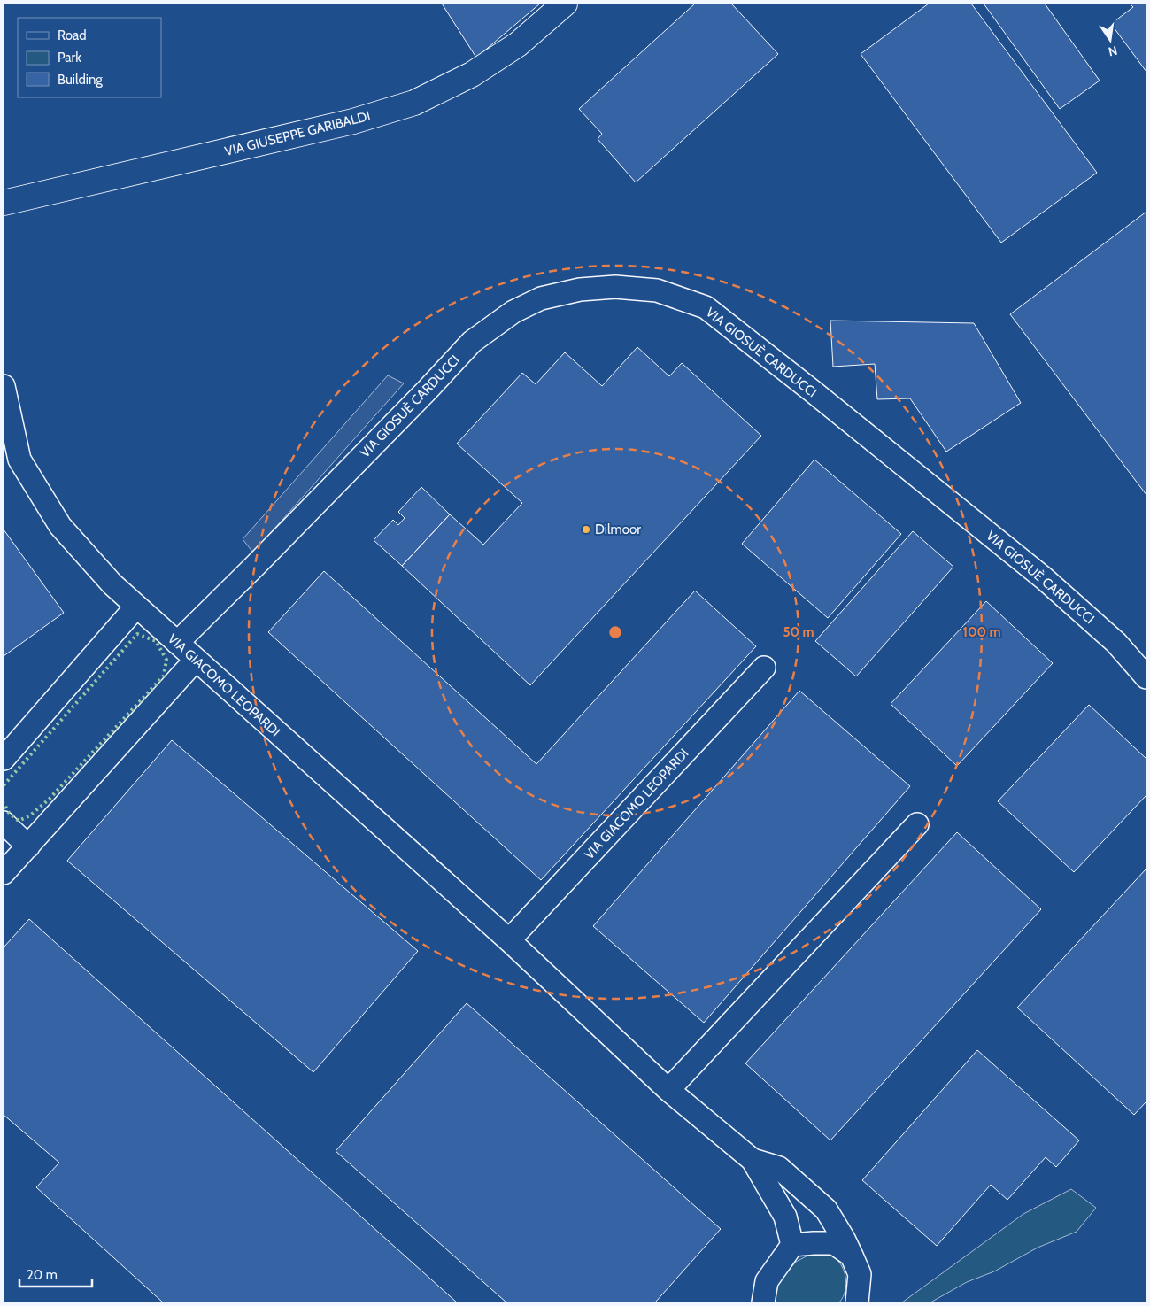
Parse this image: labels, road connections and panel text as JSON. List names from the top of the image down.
{
  "streets": {
    "street": ["VIA GIUSEPPE GARIBALDI", "VIA GIOSUÈ CARDUCCI", "VIA GIACOMO LEOPARDI"]
  },
  "crossings": [
    ["VIA GIOSUÈ CARDUCCI", "VIA GIACOMO LEOPARDI"]
  ],
  "places": ["Dilmoor"],
  "legend": ["Road", "Park", "Building"],
  "scale_bar": "20 m",
  "north": "bottom",
  "rings": ["50 m", "100 m"]
}
